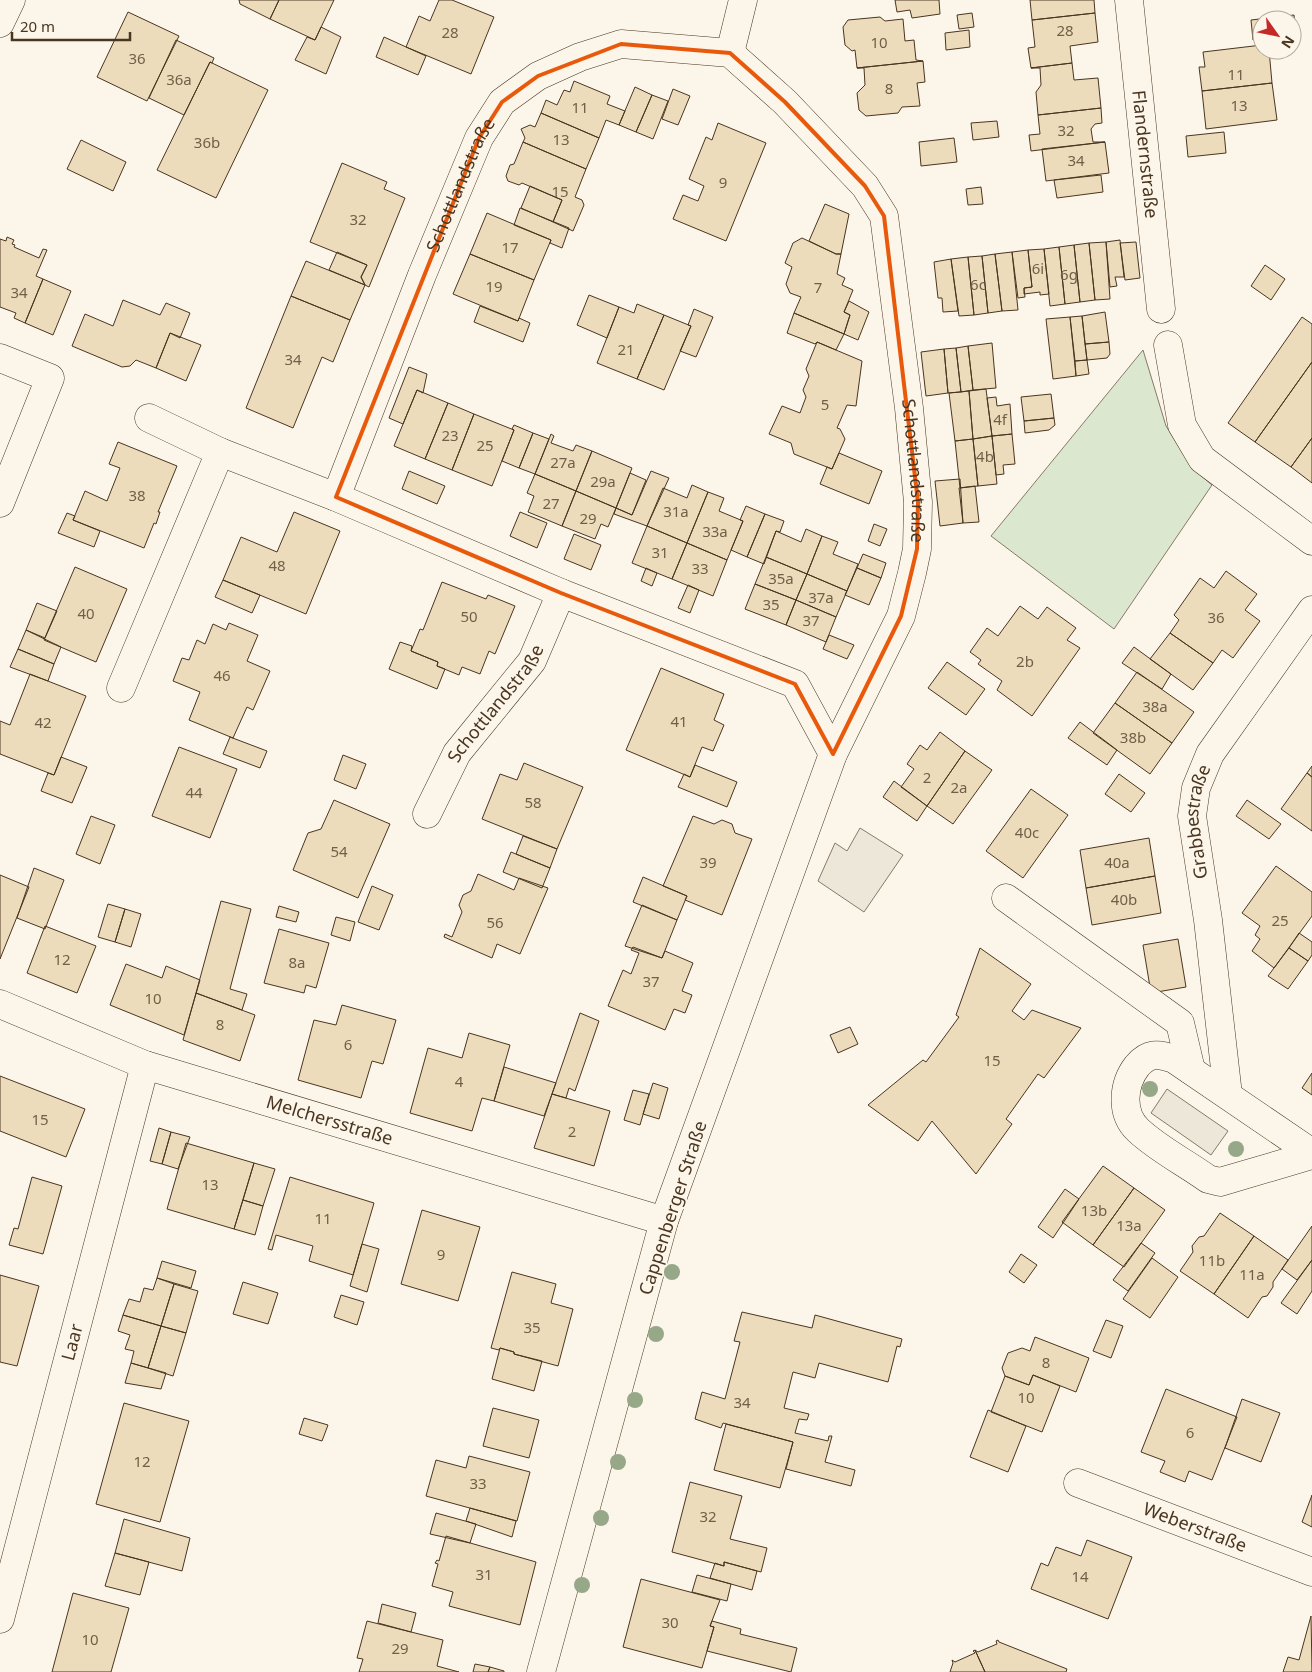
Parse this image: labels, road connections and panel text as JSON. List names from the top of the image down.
{
  "streets": {
    "street": [
      "Flandernstraße",
      "Schottlandstraße",
      "Grabbestraße",
      "Melchersstraße",
      "Cappenberger Straße",
      "Laar",
      "Weberstraße"
    ]
  },
  "crossings": [
    ["Schottlandstraße", "Cappenberger Straße"],
    ["Melchersstraße", "Cappenberger Straße"],
    ["Melchersstraße", "Laar"]
  ],
  "house_numbers": [
    "28",
    "28",
    "10",
    "36",
    "11",
    "36a",
    "8",
    "13",
    "11",
    "32",
    "13",
    "36b",
    "34",
    "9",
    "15",
    "32",
    "17",
    "6i",
    "6g",
    "6c",
    "19",
    "7",
    "34",
    "21",
    "34",
    "5",
    "4f",
    "23",
    "25",
    "4b",
    "27a",
    "29a",
    "38",
    "27",
    "31a",
    "29",
    "33a",
    "31",
    "48",
    "33",
    "35a",
    "37a",
    "35",
    "40",
    "50",
    "36",
    "37",
    "2b",
    "46",
    "38a",
    "41",
    "42",
    "38b",
    "2",
    "2a",
    "44",
    "58",
    "40c",
    "54",
    "39",
    "40a",
    "40b",
    "25",
    "56",
    "12",
    "8a",
    "37",
    "10",
    "8",
    "6",
    "15",
    "4",
    "15",
    "2",
    "13",
    "13b",
    "11",
    "13a",
    "9",
    "11b",
    "11a",
    "35",
    "8",
    "10",
    "34",
    "6",
    "12",
    "33",
    "32",
    "31",
    "14",
    "30",
    "10",
    "29"
  ],
  "scale_bar": "20 m",
  "north": "bottom right"
}
